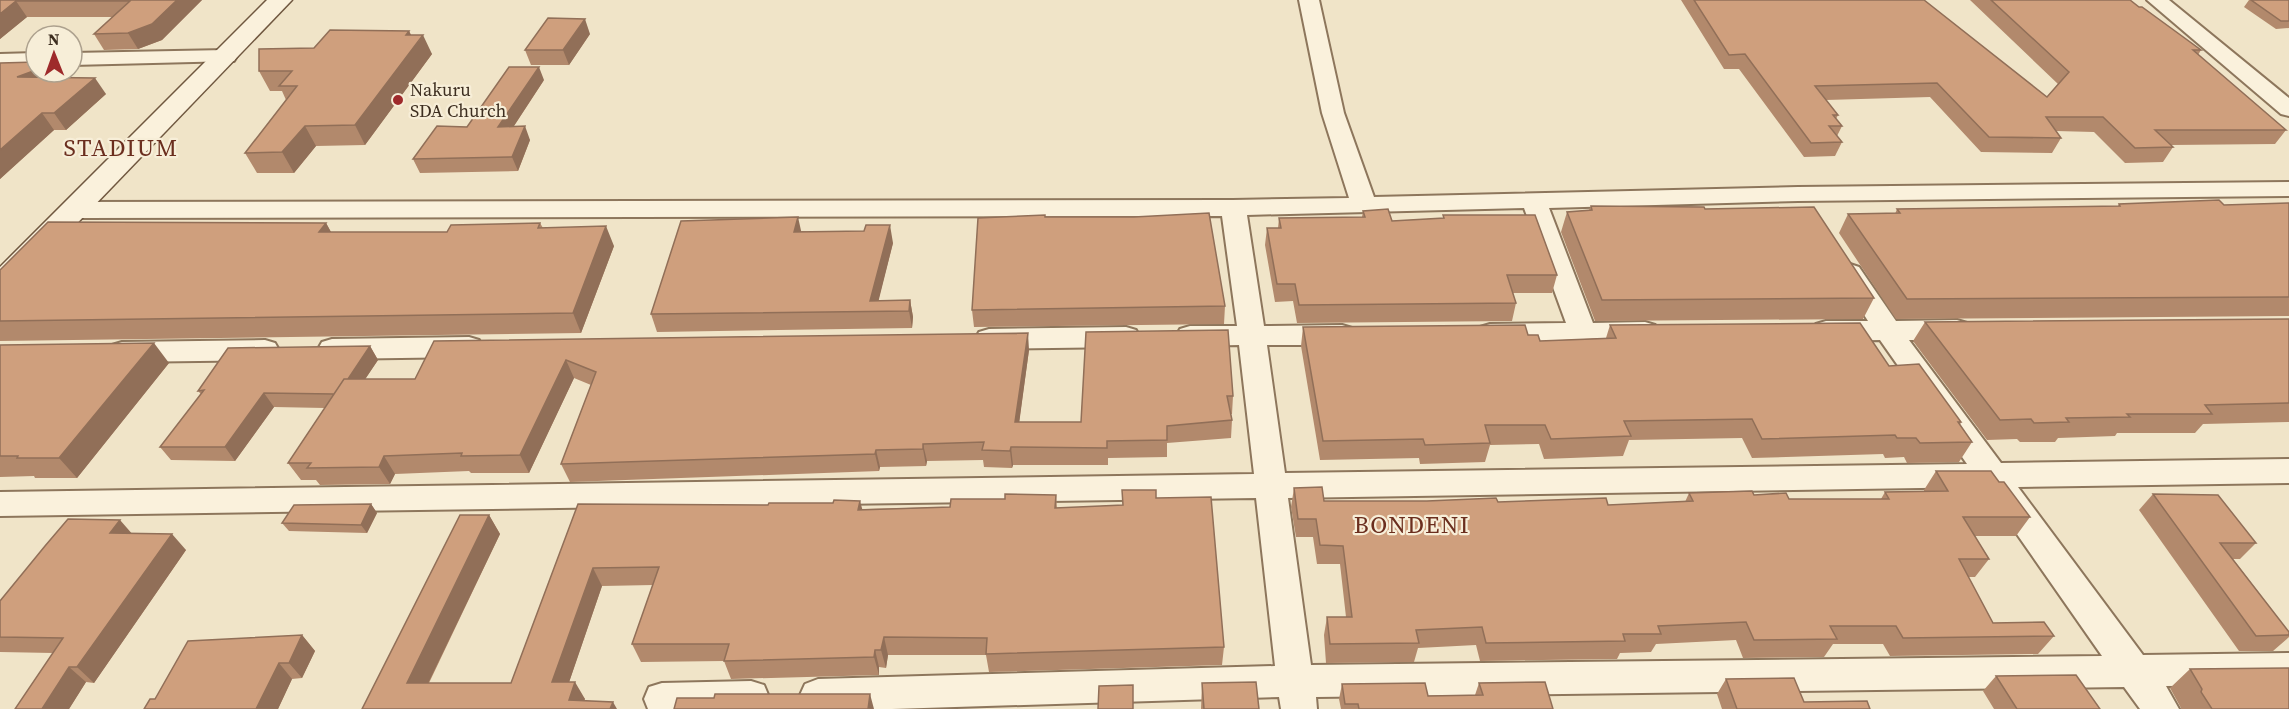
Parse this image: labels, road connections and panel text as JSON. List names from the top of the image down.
{
  "districts": ["STADIUM", "BONDENI"],
  "places": ["Nakuru SDA Church"],
  "north": "top"
}
